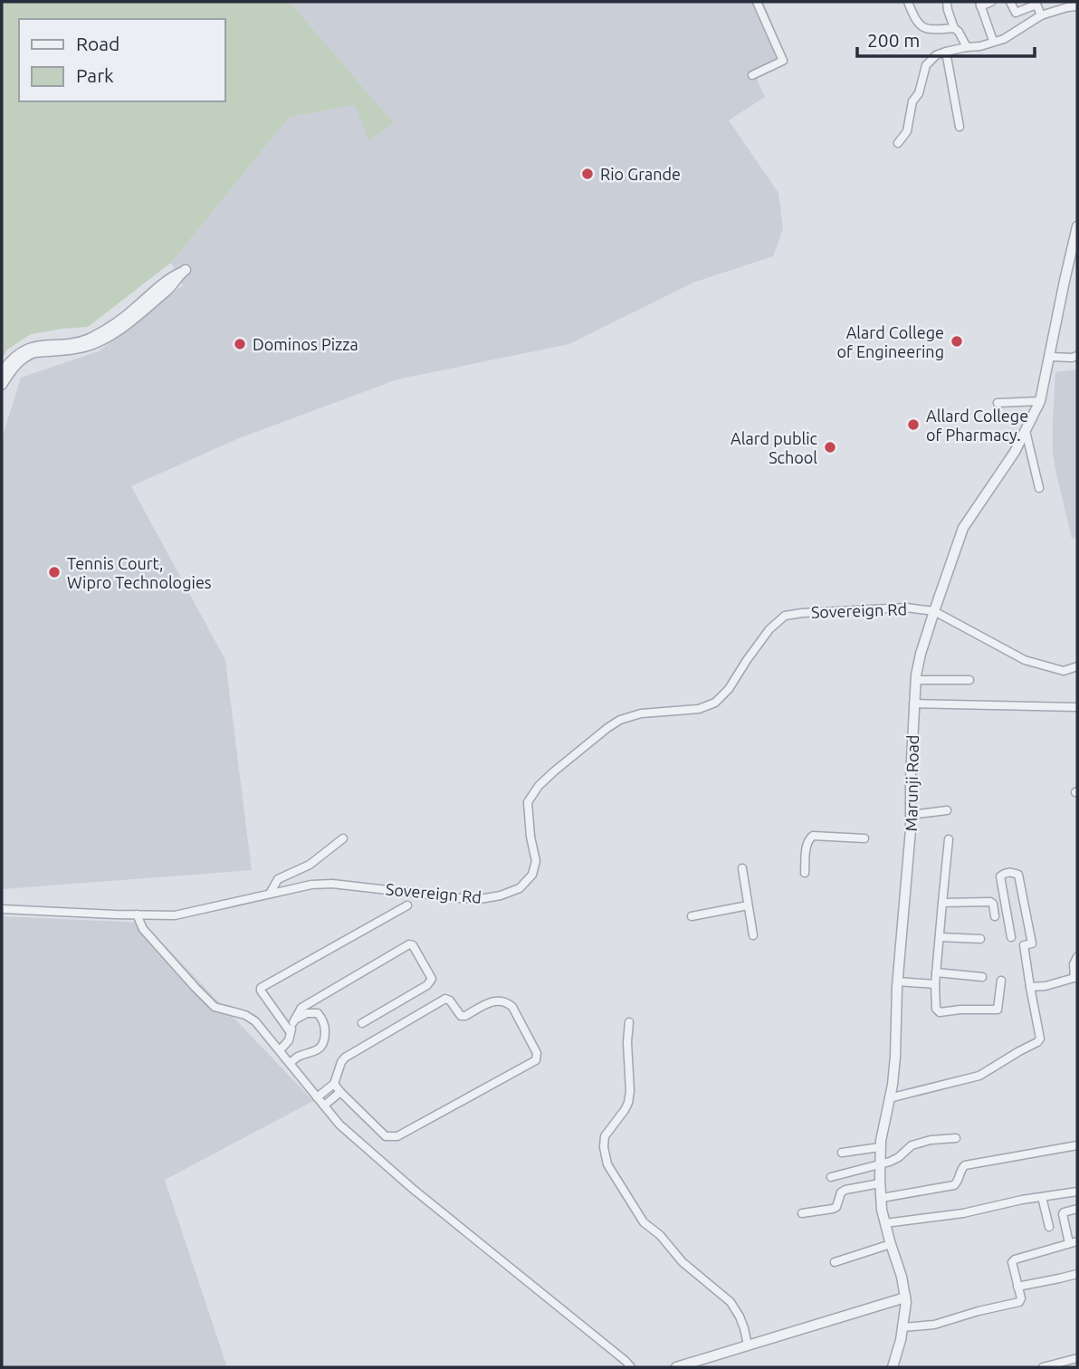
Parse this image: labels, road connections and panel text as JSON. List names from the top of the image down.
{
  "streets": {
    "street": ["Sovereign Rd", "Marunji Road"]
  },
  "crossings": [
    ["Sovereign Rd", "Marunji Road"]
  ],
  "places": [
    "Rio Grande",
    "Alard College of Engineering",
    "Dominos Pizza",
    "Allard College of Pharmacy.",
    "Alard public School",
    "Tennis Court, Wipro Technologies"
  ],
  "legend": ["Road", "Park"],
  "scale_bar": "200 m"
}
